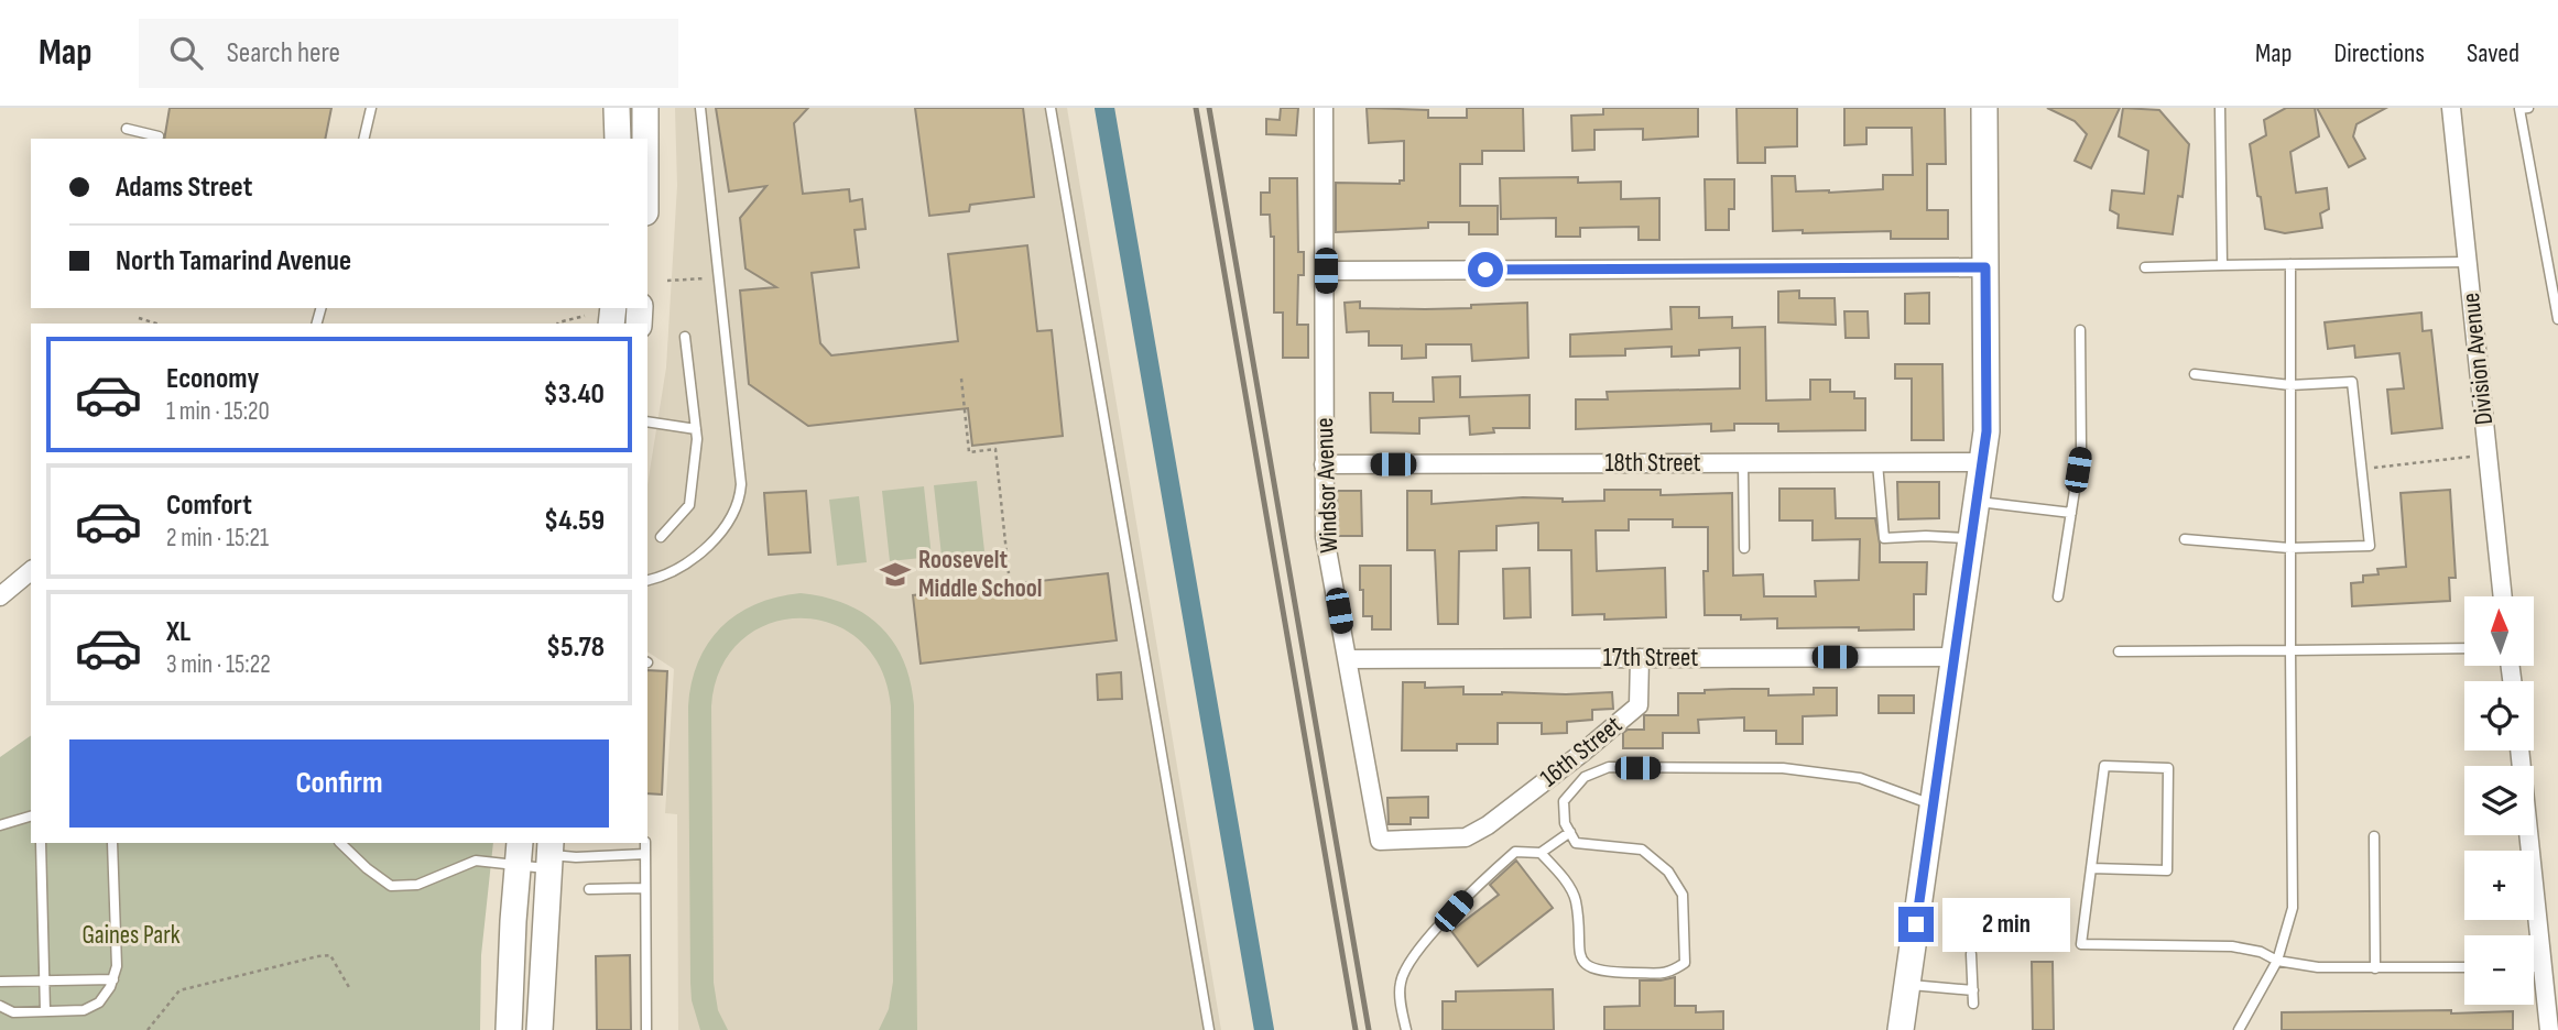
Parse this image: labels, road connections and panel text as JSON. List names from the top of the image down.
{
  "streets": {
    "street": [
      "Division Avenue",
      "18th Street",
      "Windsor Avenue",
      "17th Street",
      "16th Street"
    ]
  },
  "crossings": [
    ["18th Street", "Windsor Avenue"],
    ["Windsor Avenue", "17th Street"],
    ["Windsor Avenue", "16th Street"],
    ["17th Street", "16th Street"]
  ],
  "parks": ["Gaines Park"],
  "places": {
    "school or university": ["Roosevelt Middle School"]
  },
  "north": "top",
  "page": {
    "header": "Map",
    "search": "Search here",
    "nav": ["Map", "Directions", "Saved"],
    "banner": ["Adams Street", "North Tamarind Avenue"],
    "list": [
      {
        "name": "Economy",
        "note": "1 min · 15:20",
        "value": "$3.40"
      },
      {
        "name": "Comfort",
        "note": "2 min · 15:21",
        "value": "$4.59"
      },
      {
        "name": "XL",
        "note": "3 min · 15:22",
        "value": "$5.78"
      }
    ],
    "map_buttons": ["+", "−"],
    "buttons": "Confirm",
    "bubble": "2 min"
  }
}
